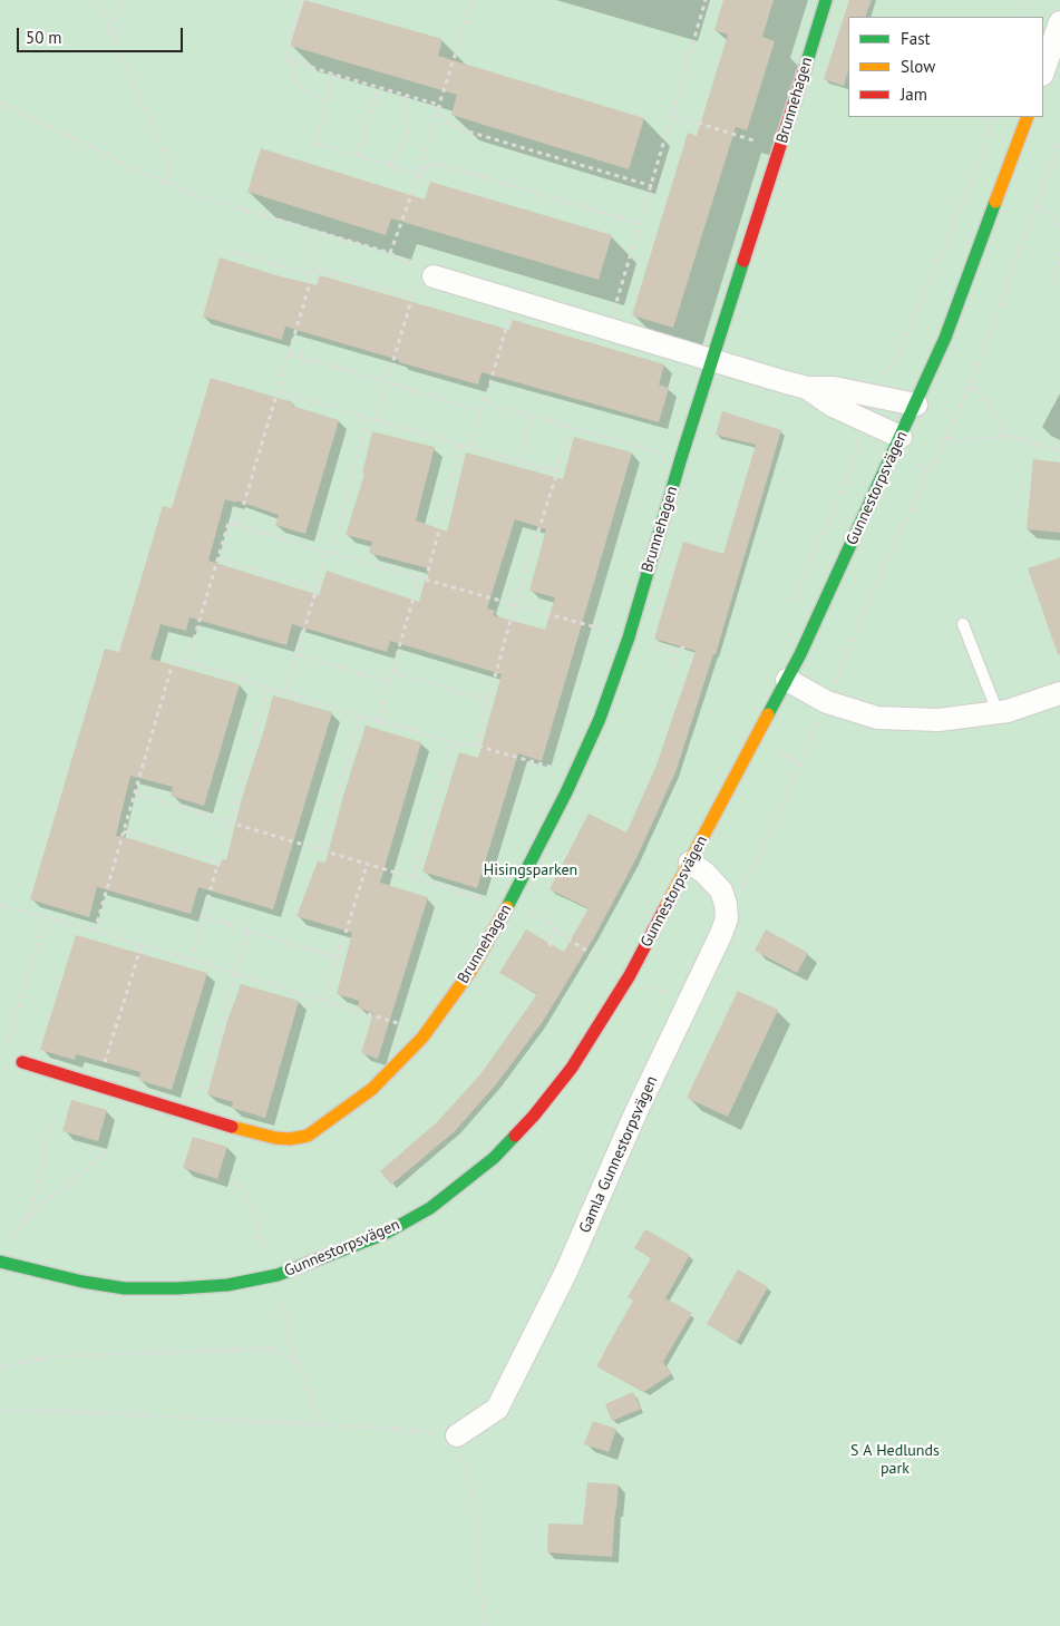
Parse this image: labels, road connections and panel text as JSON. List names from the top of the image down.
{
  "streets": {
    "street": ["Brunnehagen", "Gunnestorpsvägen", "Gamla Gunnestorpsvägen"]
  },
  "parks": ["Hisingsparken", "S A Hedlunds park"],
  "legend": ["Fast", "Slow", "Jam"],
  "scale_bar": "50 m"
}
